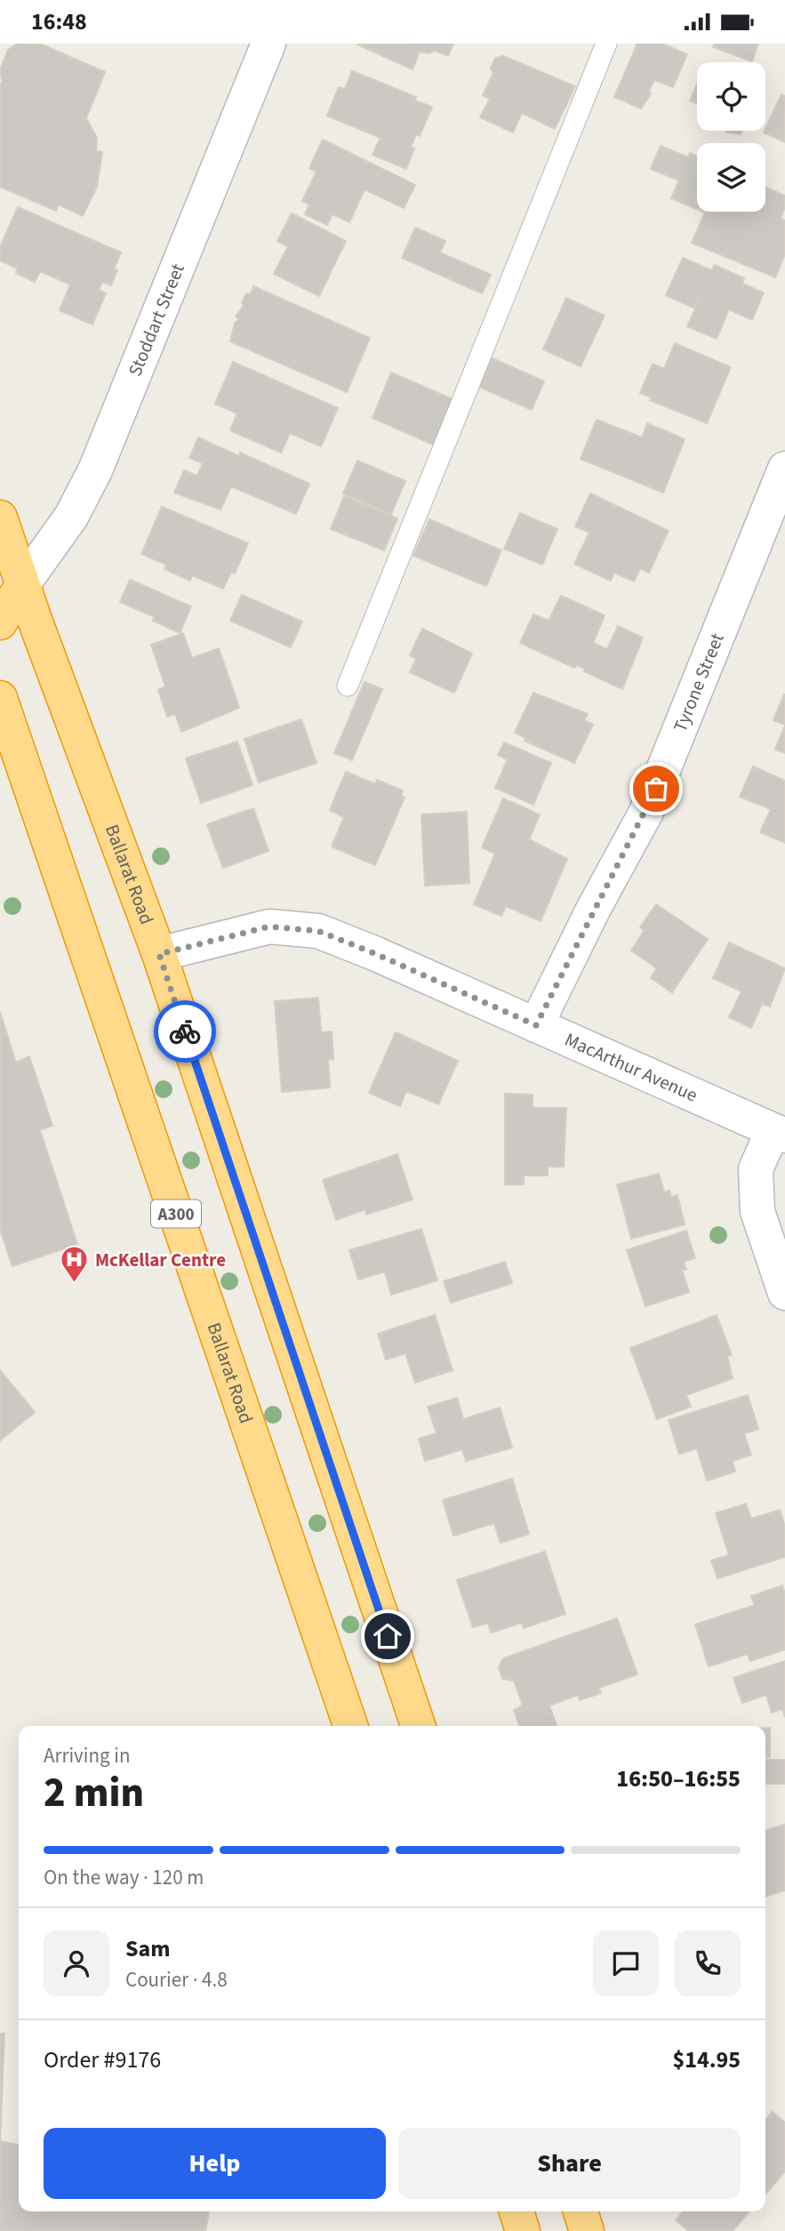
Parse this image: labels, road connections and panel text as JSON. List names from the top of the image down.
{
  "streets": {
    "highway": ["Ballarat Road", "A300"],
    "street": ["Stoddart Street", "Tyrone Street", "MacArthur Avenue"]
  },
  "crossings": [
    ["Stoddart Street", "Ballarat Road"],
    ["Tyrone Street", "MacArthur Avenue"],
    ["Ballarat Road", "MacArthur Avenue"]
  ],
  "places": {
    "hospital": ["McKellar Centre"]
  },
  "page": {
    "status": "16:48",
    "heading": ["2 min", "Arriving in", "16:50–16:55"],
    "panel": [
      "Sam",
      "Courier · 4.8",
      "Order #9176",
      "$14.95"
    ],
    "bar": "On the way · 120 m",
    "buttons": ["Help", "Share"]
  }
}
